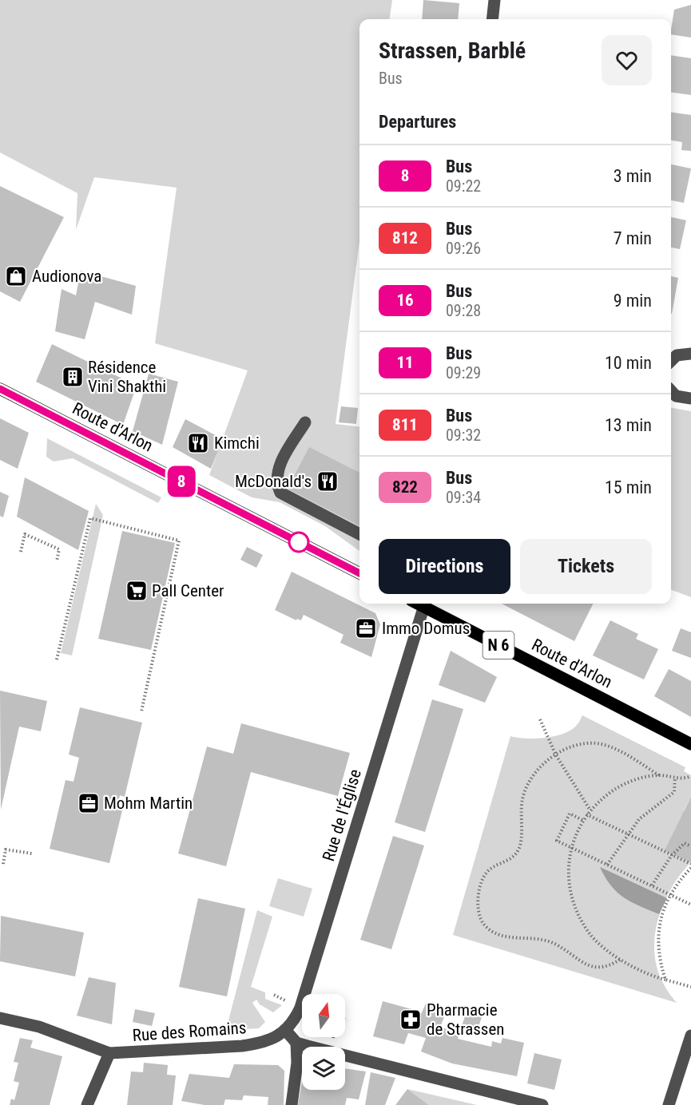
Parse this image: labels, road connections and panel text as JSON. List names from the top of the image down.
{
  "streets": {
    "main road": ["Route d'Arlon", "N 6"],
    "street": ["Rue de l'Église", "Rue des Romains"]
  },
  "crossings": [
    ["Route d'Arlon", "Rue de l'Église"],
    ["Rue de l'Église", "Rue des Romains"]
  ],
  "places": {
    "shop": ["Audionova"],
    "building": ["Résidence Vini Shakthi"],
    "restaurant": ["Kimchi", "McDonald's"],
    "supermarket": ["Pall Center"],
    "office": ["Immo Domus", "Mohm Martin"],
    "pharmacy": ["Pharmacie de Strassen"]
  },
  "lines": ["bus line 8"],
  "north": "top",
  "page": {
    "on_map": "8",
    "heading": [
      ["Strassen, Barblé", "Bus"],
      "Departures"
    ],
    "list": [
      {
        "mark": "8",
        "name": "Bus",
        "note": "09:22",
        "value": "3 min"
      },
      {
        "mark": "812",
        "name": "Bus",
        "note": "09:26",
        "value": "7 min"
      },
      {
        "mark": "16",
        "name": "Bus",
        "note": "09:28",
        "value": "9 min"
      },
      {
        "mark": "11",
        "name": "Bus",
        "note": "09:29",
        "value": "10 min"
      },
      {
        "mark": "811",
        "name": "Bus",
        "note": "09:32",
        "value": "13 min"
      },
      {
        "mark": "822",
        "name": "Bus",
        "note": "09:34",
        "value": "15 min"
      }
    ],
    "buttons": ["Directions", "Tickets"]
  }
}
